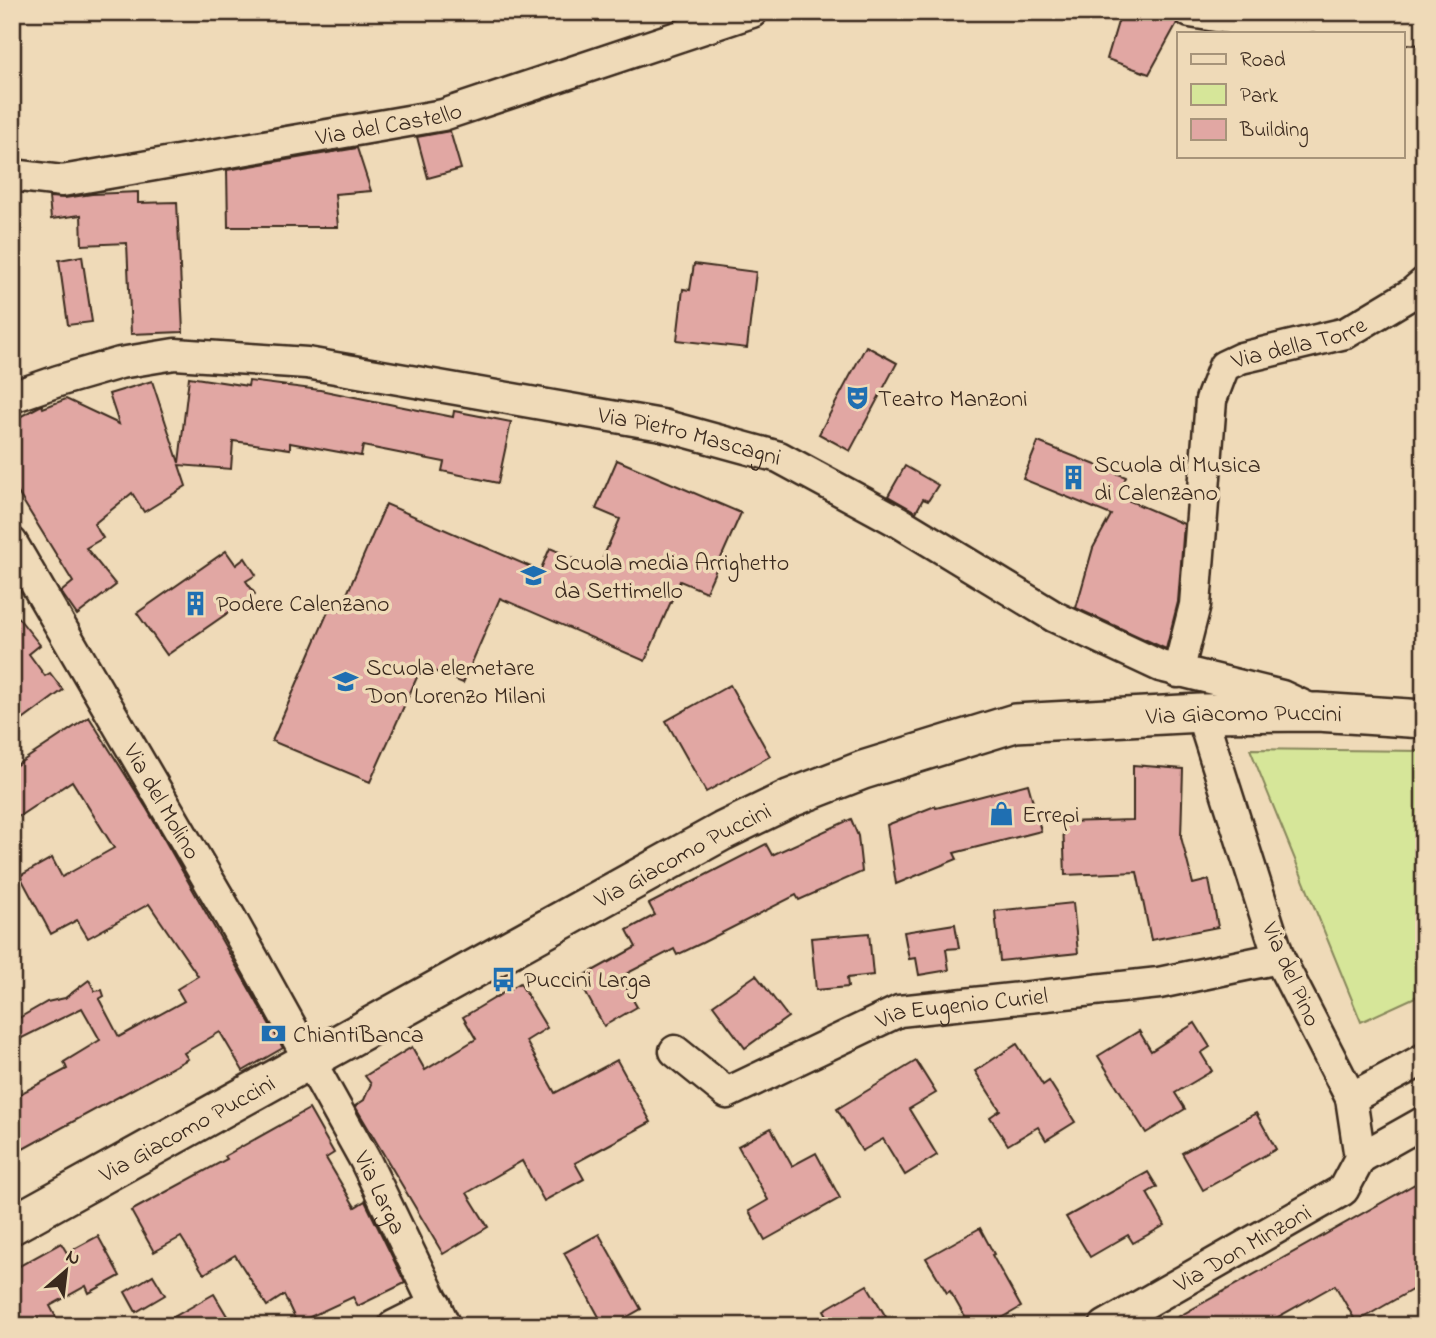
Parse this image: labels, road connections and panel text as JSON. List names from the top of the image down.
{
  "streets": {
    "street": [
      "Via del Castello",
      "Via della Torre",
      "Via Pietro Mascagni",
      "Via Giacomo Puccini",
      "Via del Molino",
      "Via del Pino",
      "Via Eugenio Curiel",
      "Via Larga",
      "Via Don Minzoni"
    ]
  },
  "crossings": [
    ["Via della Torre", "Via Pietro Mascagni"],
    ["Via Pietro Mascagni", "Via Giacomo Puccini"],
    ["Via Giacomo Puccini", "Via del Molino"],
    ["Via Giacomo Puccini", "Via del Pino"],
    ["Via Giacomo Puccini", "Via Larga"],
    ["Via del Molino", "Via Larga"],
    ["Via del Pino", "Via Eugenio Curiel"],
    ["Via del Pino", "Via Don Minzoni"]
  ],
  "places": {
    "theatre": ["Teatro Manzoni"],
    "building": ["Scuola di Musica di Calenzano", "Podere Calenzano"],
    "school or university": ["Scuola media Arrighetto da Settimello", "Scuola elemetare Don Lorenzo Milani"],
    "shop": ["Errepi"],
    "bus stop": ["Puccini Larga"],
    "bank": ["ChiantiBanca"]
  },
  "legend": ["Road", "Park", "Building"],
  "north": "top right"
}
